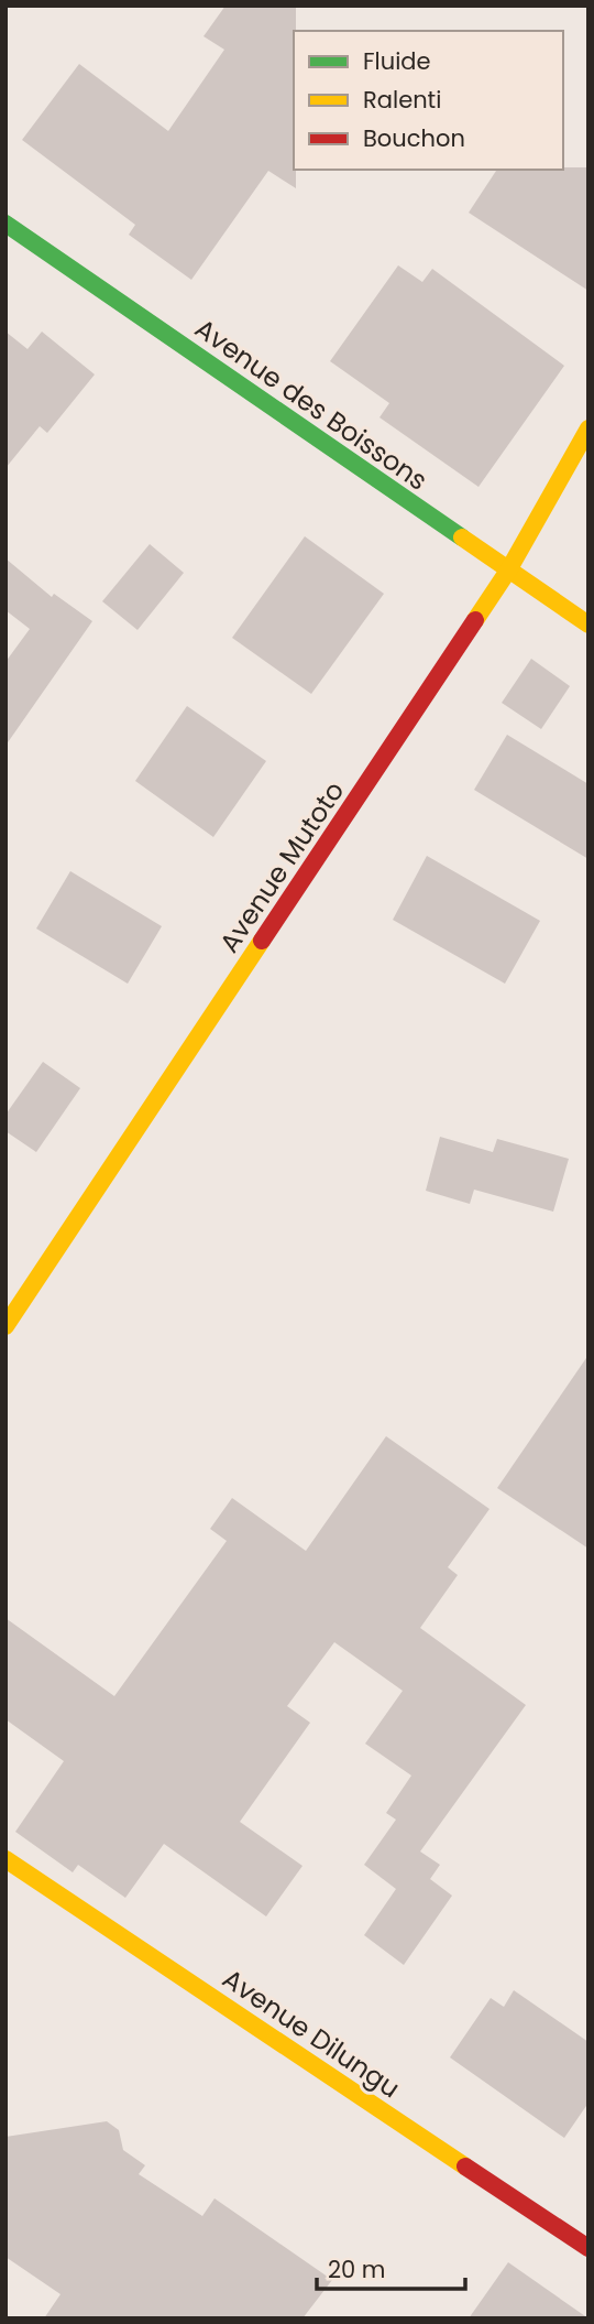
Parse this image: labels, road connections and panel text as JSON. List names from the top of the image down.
{
  "streets": {
    "street": ["Avenue des Boissons", "Avenue Mutoto", "Avenue Dilungu"]
  },
  "crossings": [
    ["Avenue des Boissons", "Avenue Mutoto"]
  ],
  "legend": ["Fluide", "Ralenti", "Bouchon"],
  "scale_bar": "20 m"
}
